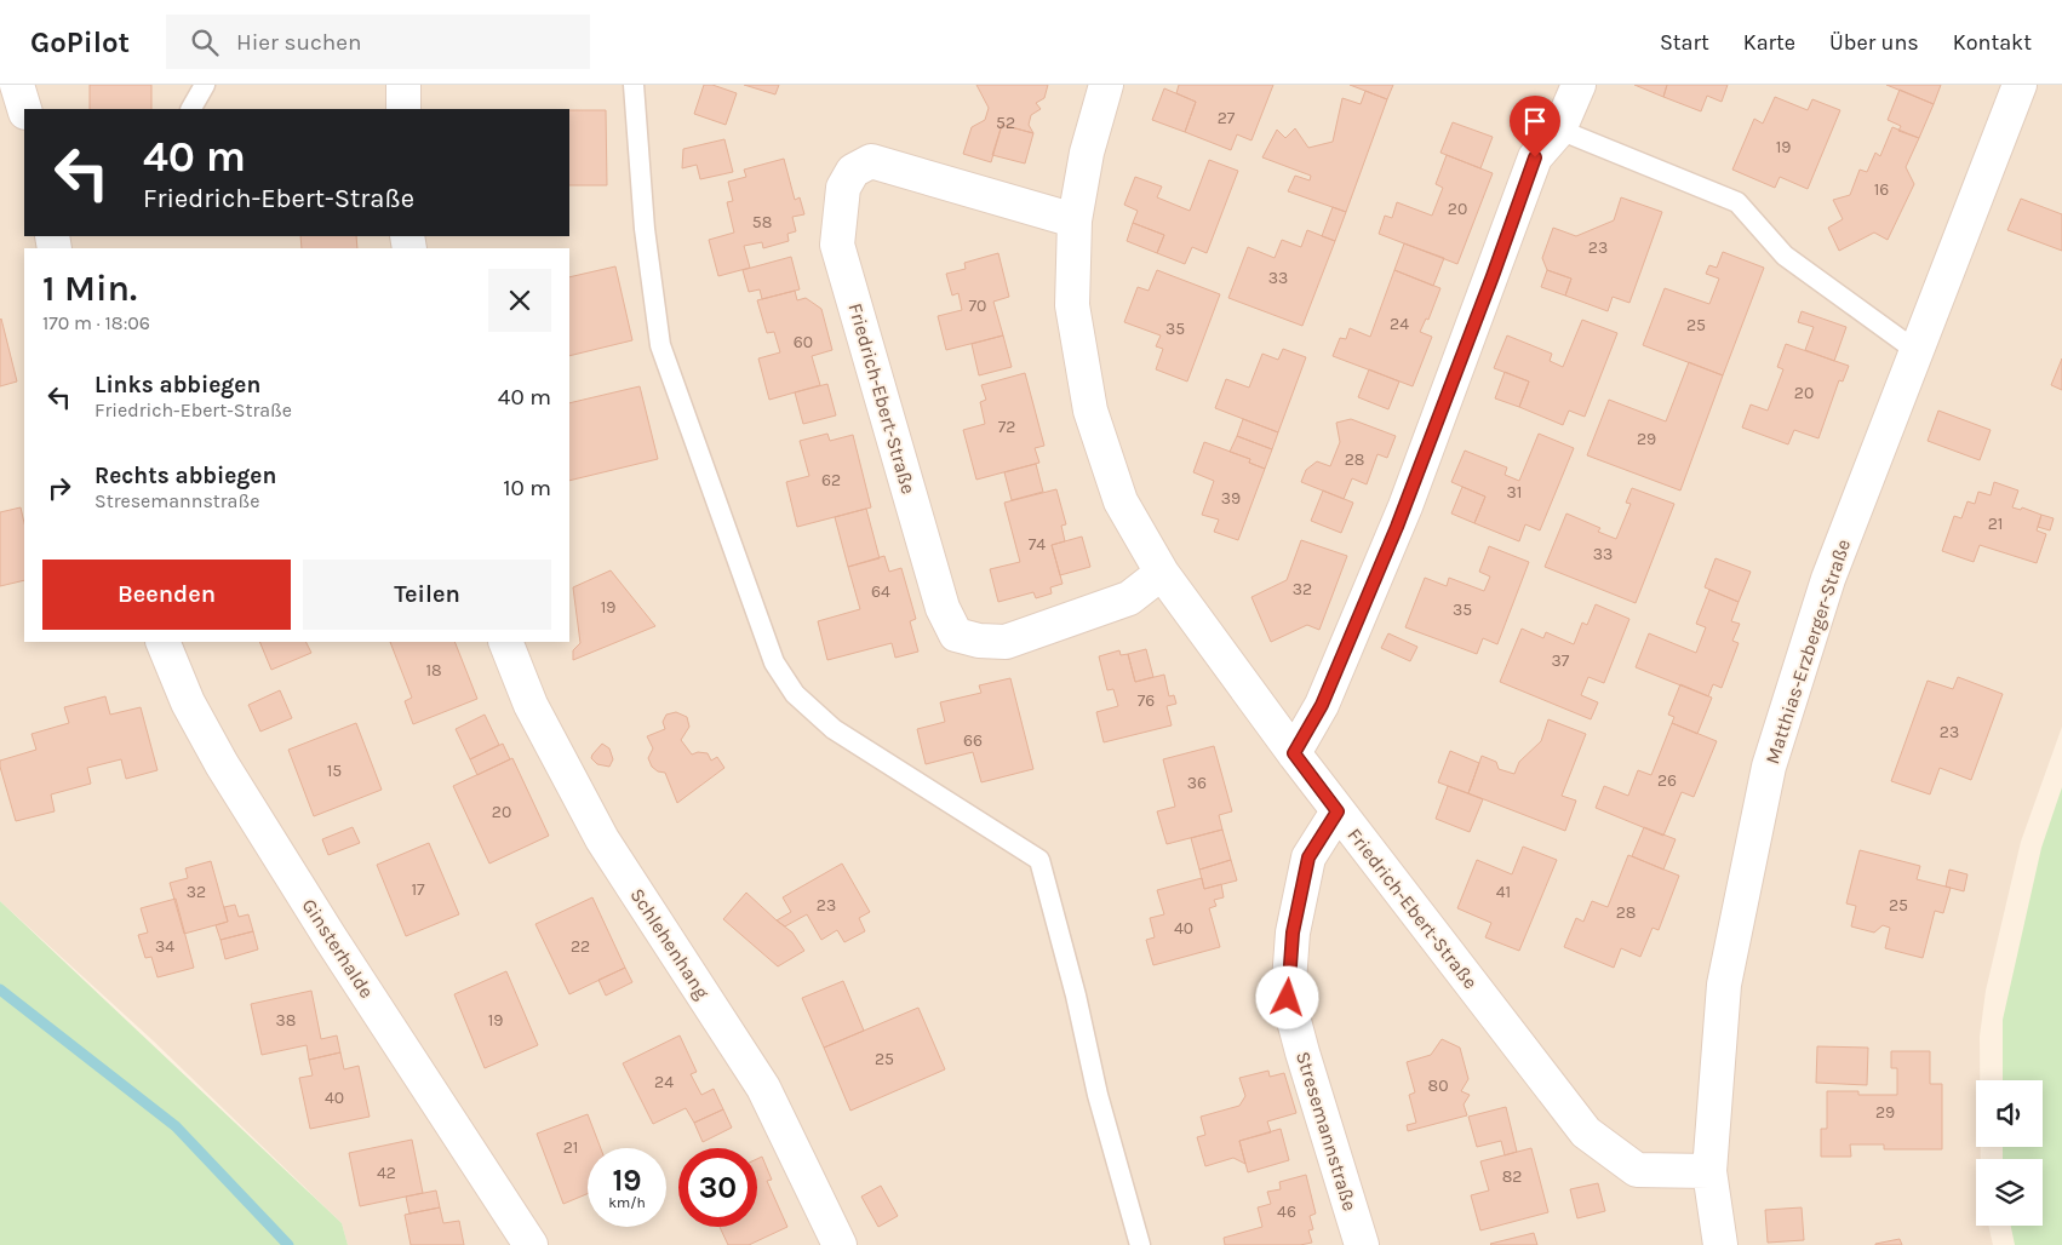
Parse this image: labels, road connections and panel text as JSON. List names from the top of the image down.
{
  "streets": {
    "street": [
      "Friedrich-Ebert-Straße",
      "Matthias-Erzberger-Straße",
      "Schlehenhang",
      "Ginsterhalde",
      "Stresemannstraße"
    ]
  },
  "crossings": [
    ["Friedrich-Ebert-Straße", "Matthias-Erzberger-Straße"],
    ["Friedrich-Ebert-Straße", "Stresemannstraße"]
  ],
  "house_numbers": [
    "27",
    "52",
    "19",
    "16",
    "20",
    "58",
    "23",
    "33",
    "70",
    "24",
    "25",
    "35",
    "60",
    "20",
    "72",
    "29",
    "28",
    "62",
    "31",
    "39",
    "21",
    "74",
    "33",
    "32",
    "64",
    "19",
    "35",
    "37",
    "18",
    "76",
    "23",
    "66",
    "15",
    "26",
    "36",
    "20",
    "17",
    "32",
    "41",
    "23",
    "25",
    "28",
    "40",
    "34",
    "22",
    "38",
    "19",
    "25",
    "24",
    "80",
    "40",
    "29",
    "21",
    "42",
    "82",
    "46"
  ],
  "page": {
    "header": "GoPilot",
    "search": "Hier suchen",
    "nav": [
      "Start",
      "Karte",
      "Über uns",
      "Kontakt"
    ],
    "turn": ["40 m", "Friedrich-Ebert-Straße"],
    "heading": ["1 Min.", "170 m · 18:06"],
    "list": [
      {
        "name": "Links abbiegen",
        "note": "Friedrich-Ebert-Straße",
        "value": "40 m"
      },
      {
        "name": "Rechts abbiegen",
        "note": "Stresemannstraße",
        "value": "10 m"
      }
    ],
    "buttons": ["Beenden", "Teilen"],
    "speed": "19 km/h",
    "limit": "30"
  }
}
